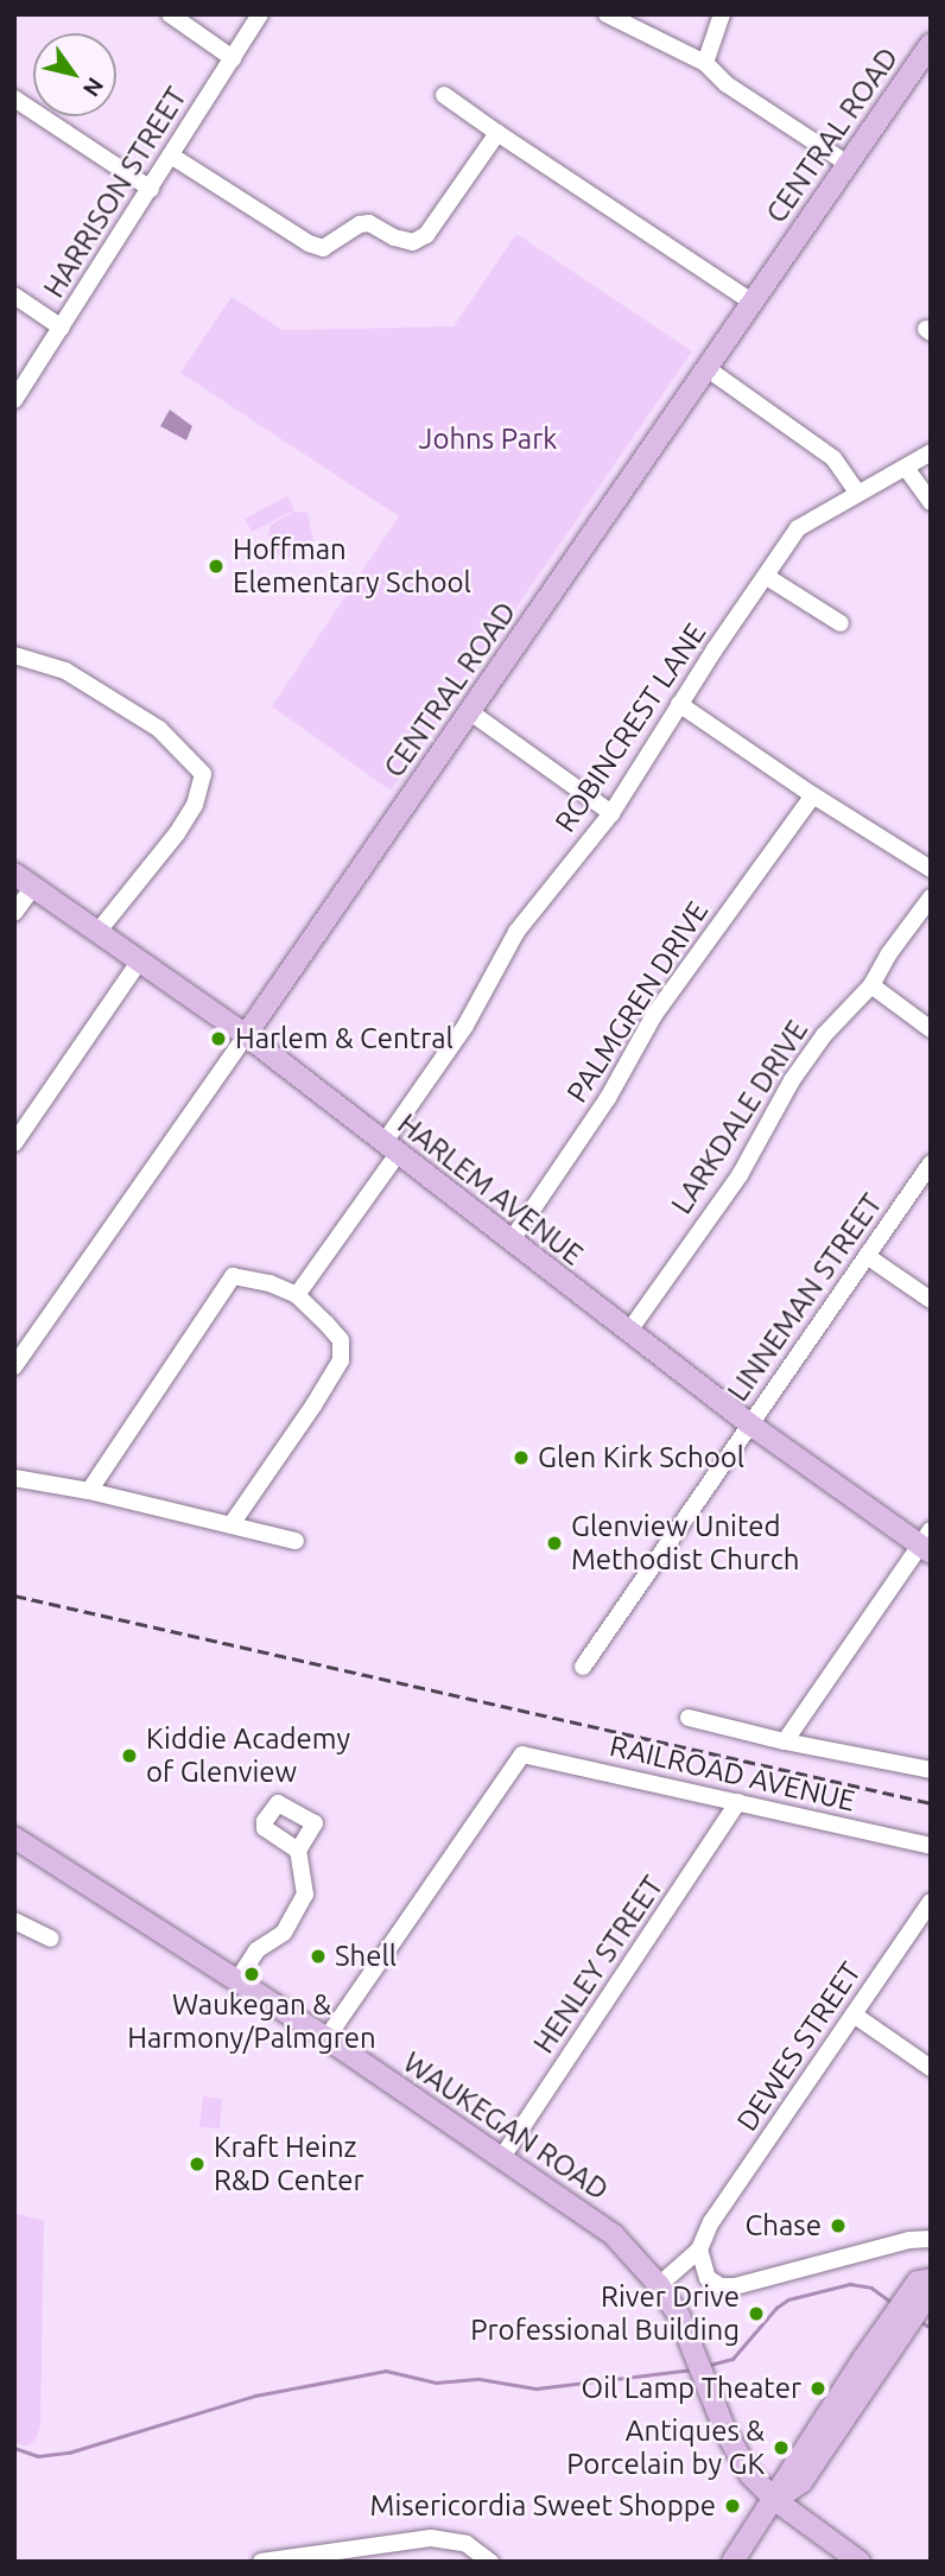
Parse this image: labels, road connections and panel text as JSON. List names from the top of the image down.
{
  "streets": {
    "main road": ["CENTRAL ROAD", "HARLEM AVENUE", "WAUKEGAN ROAD"],
    "street": [
      "HARRISON STREET",
      "ROBINCREST LANE",
      "PALMGREN DRIVE",
      "LARKDALE DRIVE",
      "LINNEMAN STREET",
      "RAILROAD AVENUE",
      "HENLEY STREET",
      "DEWES STREET"
    ]
  },
  "crossings": [
    ["CENTRAL ROAD", "HARLEM AVENUE"],
    ["ROBINCREST LANE", "HARLEM AVENUE"],
    ["PALMGREN DRIVE", "HARLEM AVENUE"],
    ["LARKDALE DRIVE", "HARLEM AVENUE"],
    ["HARLEM AVENUE", "LINNEMAN STREET"],
    ["RAILROAD AVENUE", "HENLEY STREET"],
    ["RAILROAD AVENUE", "WAUKEGAN ROAD"],
    ["HENLEY STREET", "WAUKEGAN ROAD"],
    ["DEWES STREET", "WAUKEGAN ROAD"]
  ],
  "parks": ["Johns Park"],
  "places": [
    "Hoffman Elementary School",
    "Harlem & Central",
    "Glen Kirk School",
    "Glenview United Methodist Church",
    "Kiddie Academy of Glenview",
    "Shell",
    "Waukegan & Harmony/Palmgren",
    "Kraft Heinz R&D Center",
    "Chase",
    "River Drive Professional Building",
    "Oil Lamp Theater",
    "Antiques & Porcelain by GK",
    "Misericordia Sweet Shoppe"
  ],
  "north": "bottom right"
}
